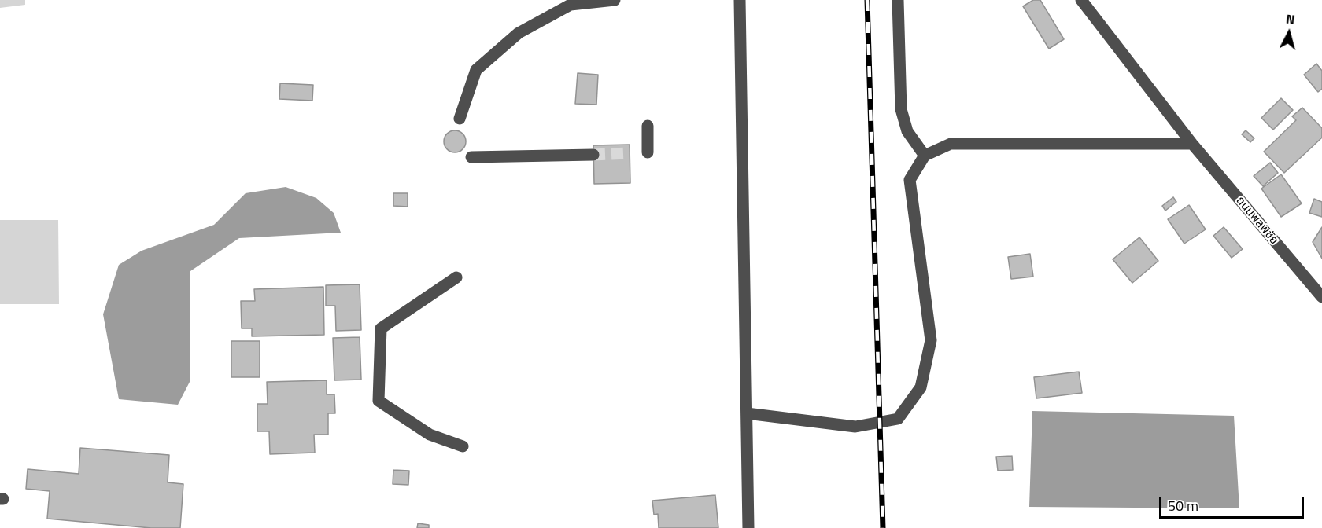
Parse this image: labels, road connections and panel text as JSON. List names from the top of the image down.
{
  "streets": {
    "street": ["ถนนพลพิชัย"]
  },
  "scale_bar": "50 m",
  "north": "top"
}
